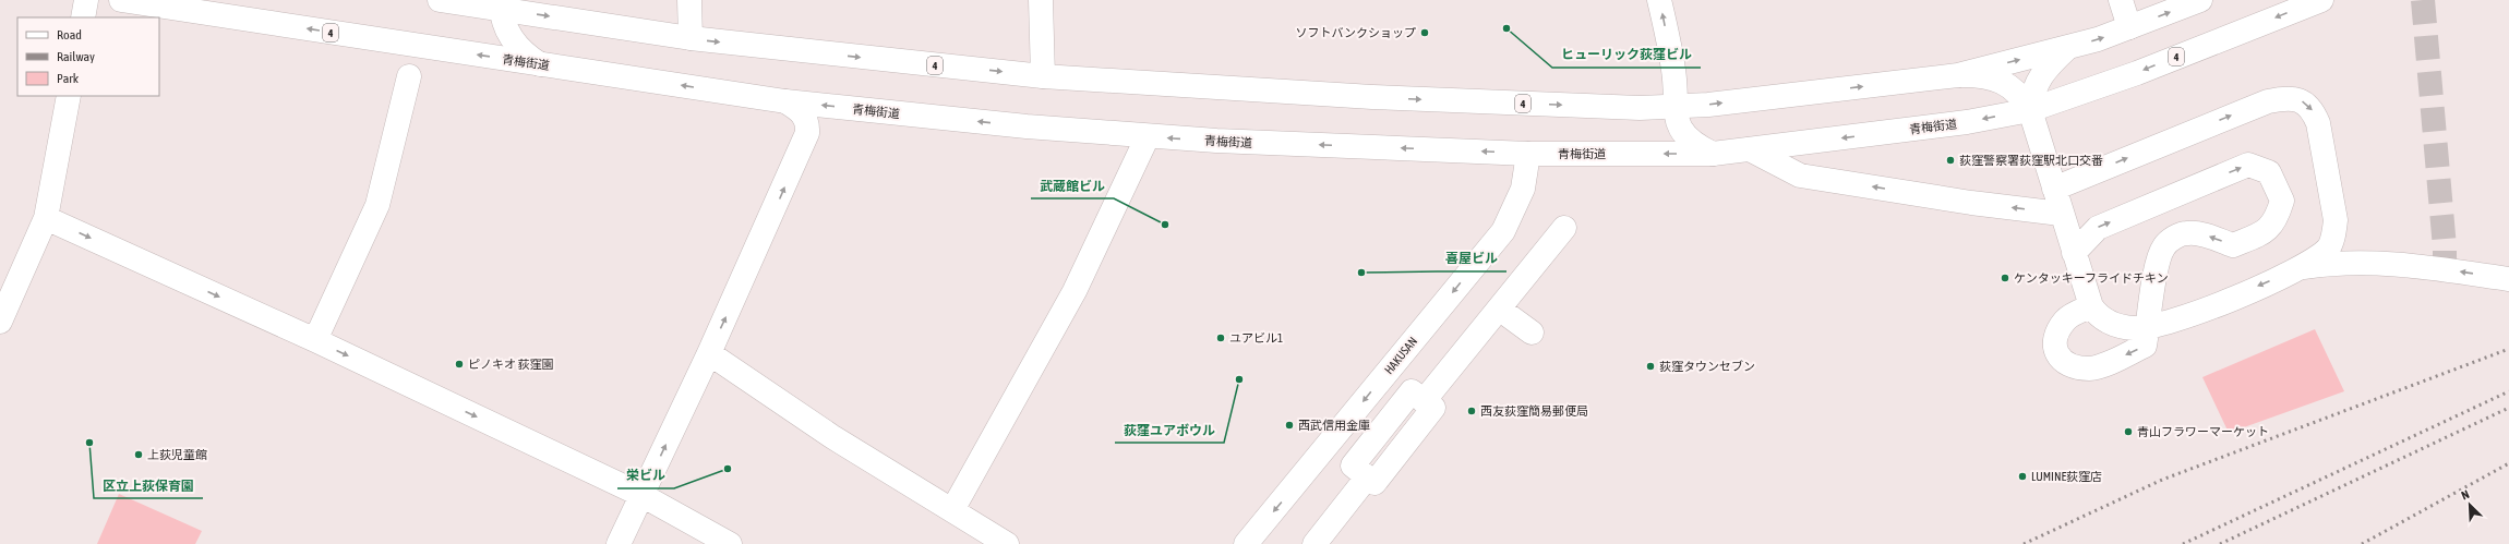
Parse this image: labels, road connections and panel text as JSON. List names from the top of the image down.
{
  "streets": {
    "main road": ["4", "青梅街道", "HAKUSAN"]
  },
  "crossings": [
    ["青梅街道", "HAKUSAN"]
  ],
  "one_way": ["HAKUSAN"],
  "places": [
    "ヒューリック荻窪ビル",
    "ソフトバンクショップ",
    "荻窪警察署荻窪駅北口交番",
    "武蔵館ビル",
    "喜屋ビル",
    "ケンタッキーフライドチキン",
    "ユアビル1",
    "ピノキオ 荻窪園",
    "荻窪タウンセブン",
    "荻窪ユアボウル",
    "西友荻窪簡易郵便局",
    "西武信用金庫",
    "青山フラワーマーケット",
    "区立上荻保育園",
    "上荻児童館",
    "栄ビル",
    "LUMINE荻窪店"
  ],
  "legend": ["Road", "Railway", "Park"],
  "north": "top left"
}
